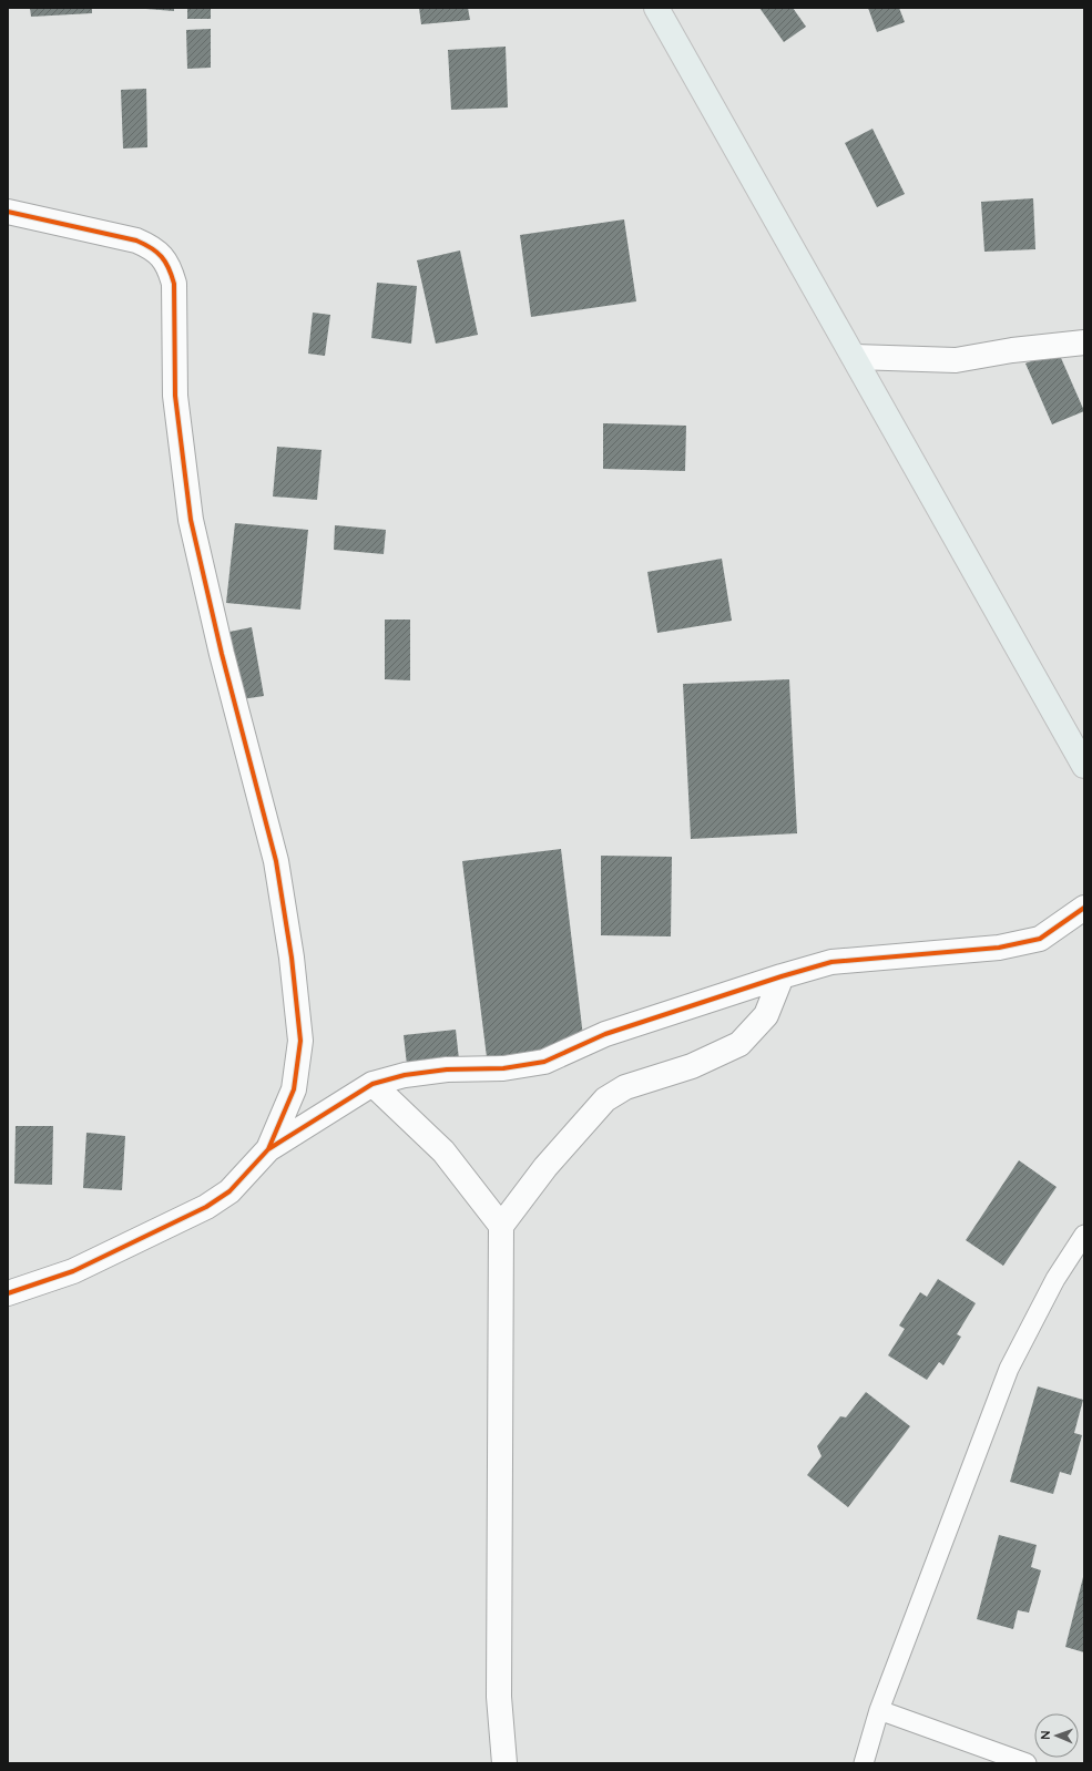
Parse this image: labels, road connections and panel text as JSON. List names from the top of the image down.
{
  "north": "left"
}
